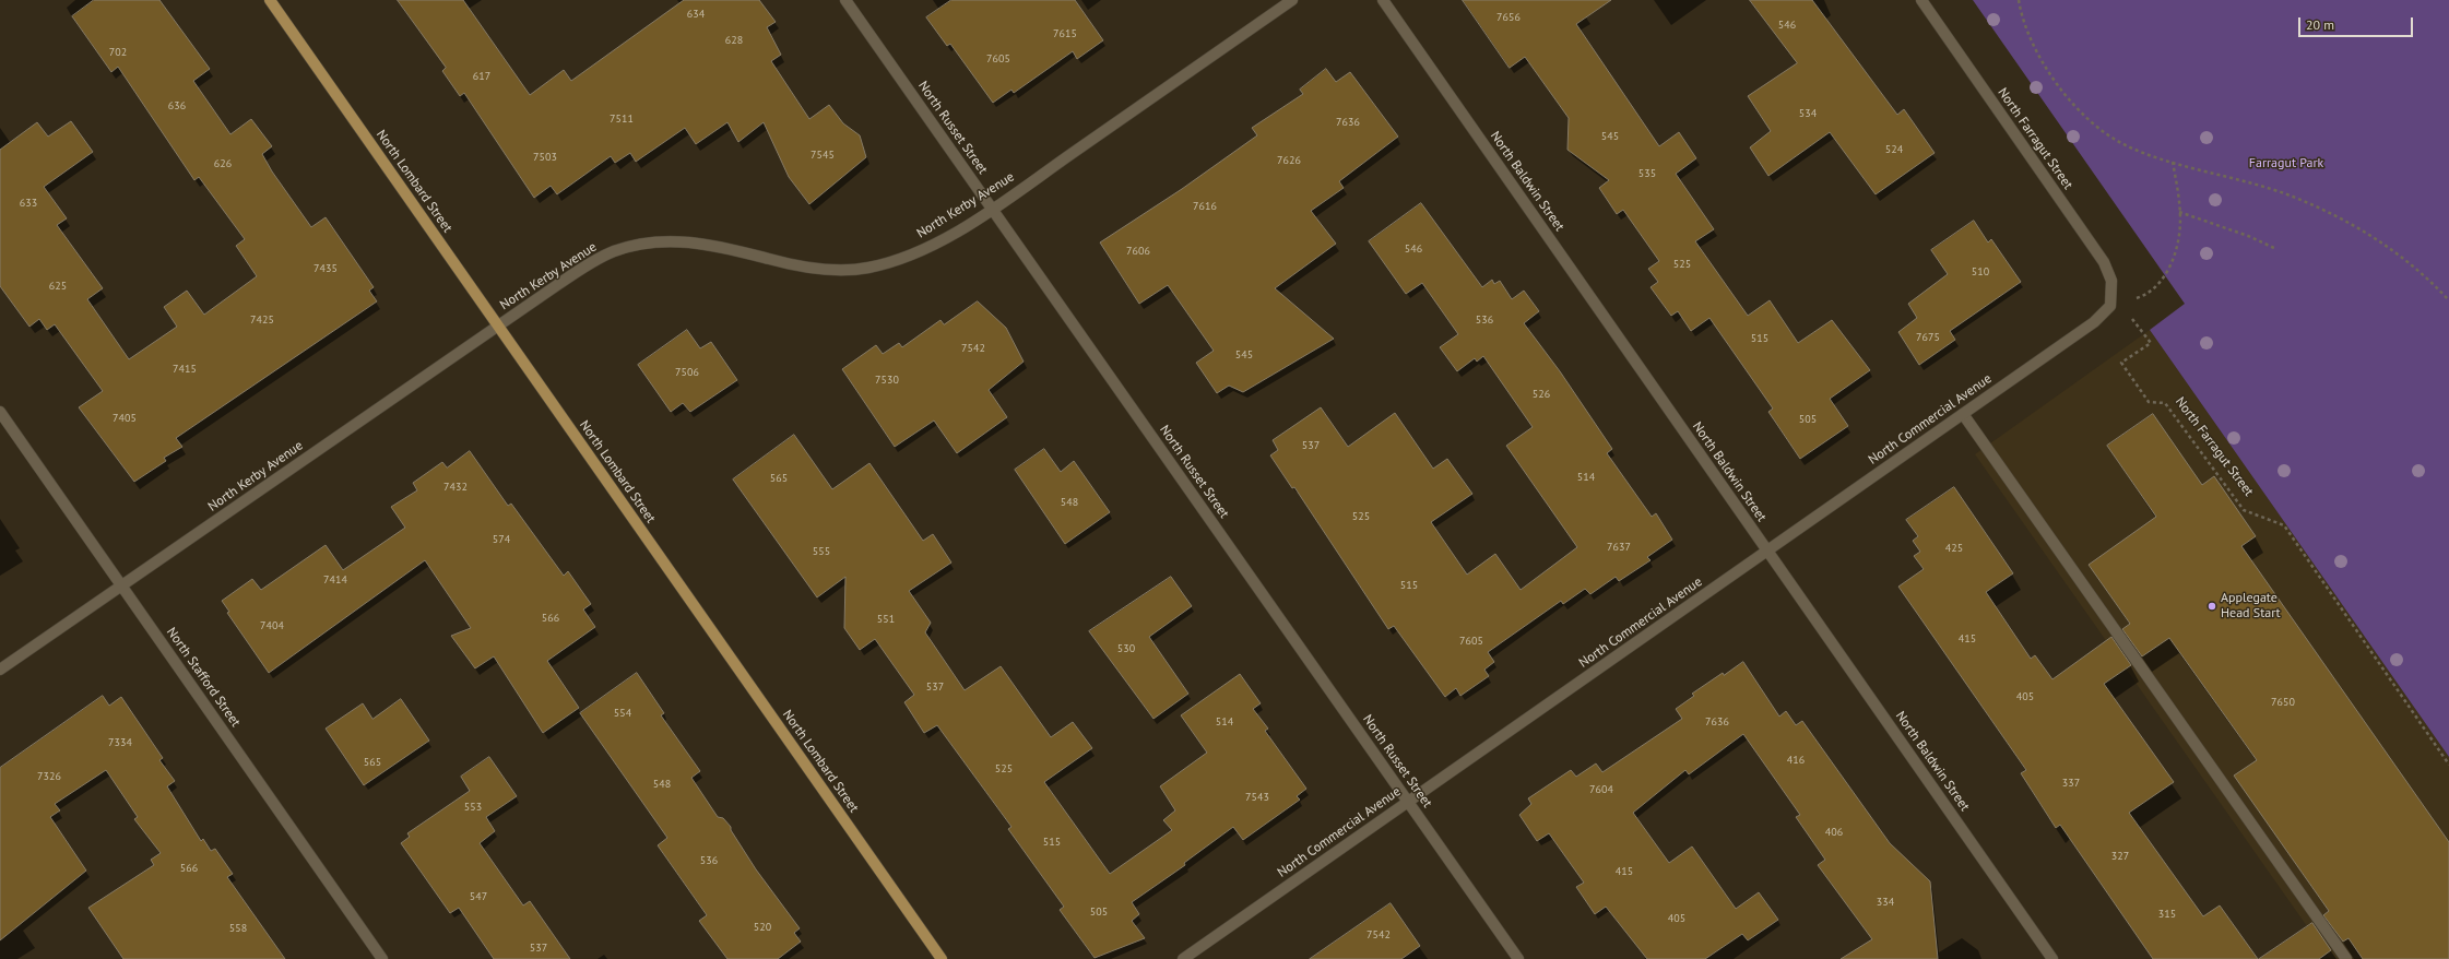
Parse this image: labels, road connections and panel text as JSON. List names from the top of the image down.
{
  "streets": {
    "main road": ["North Lombard Street"],
    "street": [
      "North Russet Street",
      "North Farragut Street",
      "North Baldwin Street",
      "North Kerby Avenue",
      "North Commercial Avenue",
      "North Stafford Street"
    ]
  },
  "crossings": [
    ["North Russet Street", "North Kerby Avenue"],
    ["North Russet Street", "North Commercial Avenue"],
    ["North Farragut Street", "North Commercial Avenue"],
    ["North Lombard Street", "North Kerby Avenue"],
    ["North Baldwin Street", "North Commercial Avenue"],
    ["North Kerby Avenue", "North Stafford Street"]
  ],
  "parks": ["Farragut Park"],
  "places": ["Applegate Head Start"],
  "house_numbers": [
    "634",
    "7656",
    "546",
    "7615",
    "628",
    "702",
    "7605",
    "617",
    "636",
    "534",
    "7511",
    "7636",
    "545",
    "524",
    "7545",
    "7503",
    "7626",
    "626",
    "535",
    "633",
    "7616",
    "546",
    "7606",
    "525",
    "7435",
    "510",
    "625",
    "7425",
    "536",
    "7675",
    "515",
    "7542",
    "545",
    "7415",
    "7506",
    "7530",
    "526",
    "7405",
    "505",
    "537",
    "514",
    "565",
    "7432",
    "548",
    "525",
    "574",
    "7637",
    "425",
    "555",
    "7414",
    "515",
    "566",
    "551",
    "7404",
    "415",
    "7605",
    "530",
    "537",
    "405",
    "7650",
    "554",
    "514",
    "7636",
    "7334",
    "416",
    "565",
    "525",
    "7326",
    "337",
    "548",
    "7604",
    "7543",
    "553",
    "406",
    "515",
    "327",
    "536",
    "566",
    "415",
    "547",
    "334",
    "505",
    "315",
    "405",
    "520",
    "558",
    "7542",
    "537"
  ],
  "scale_bar": "20 m"
}
